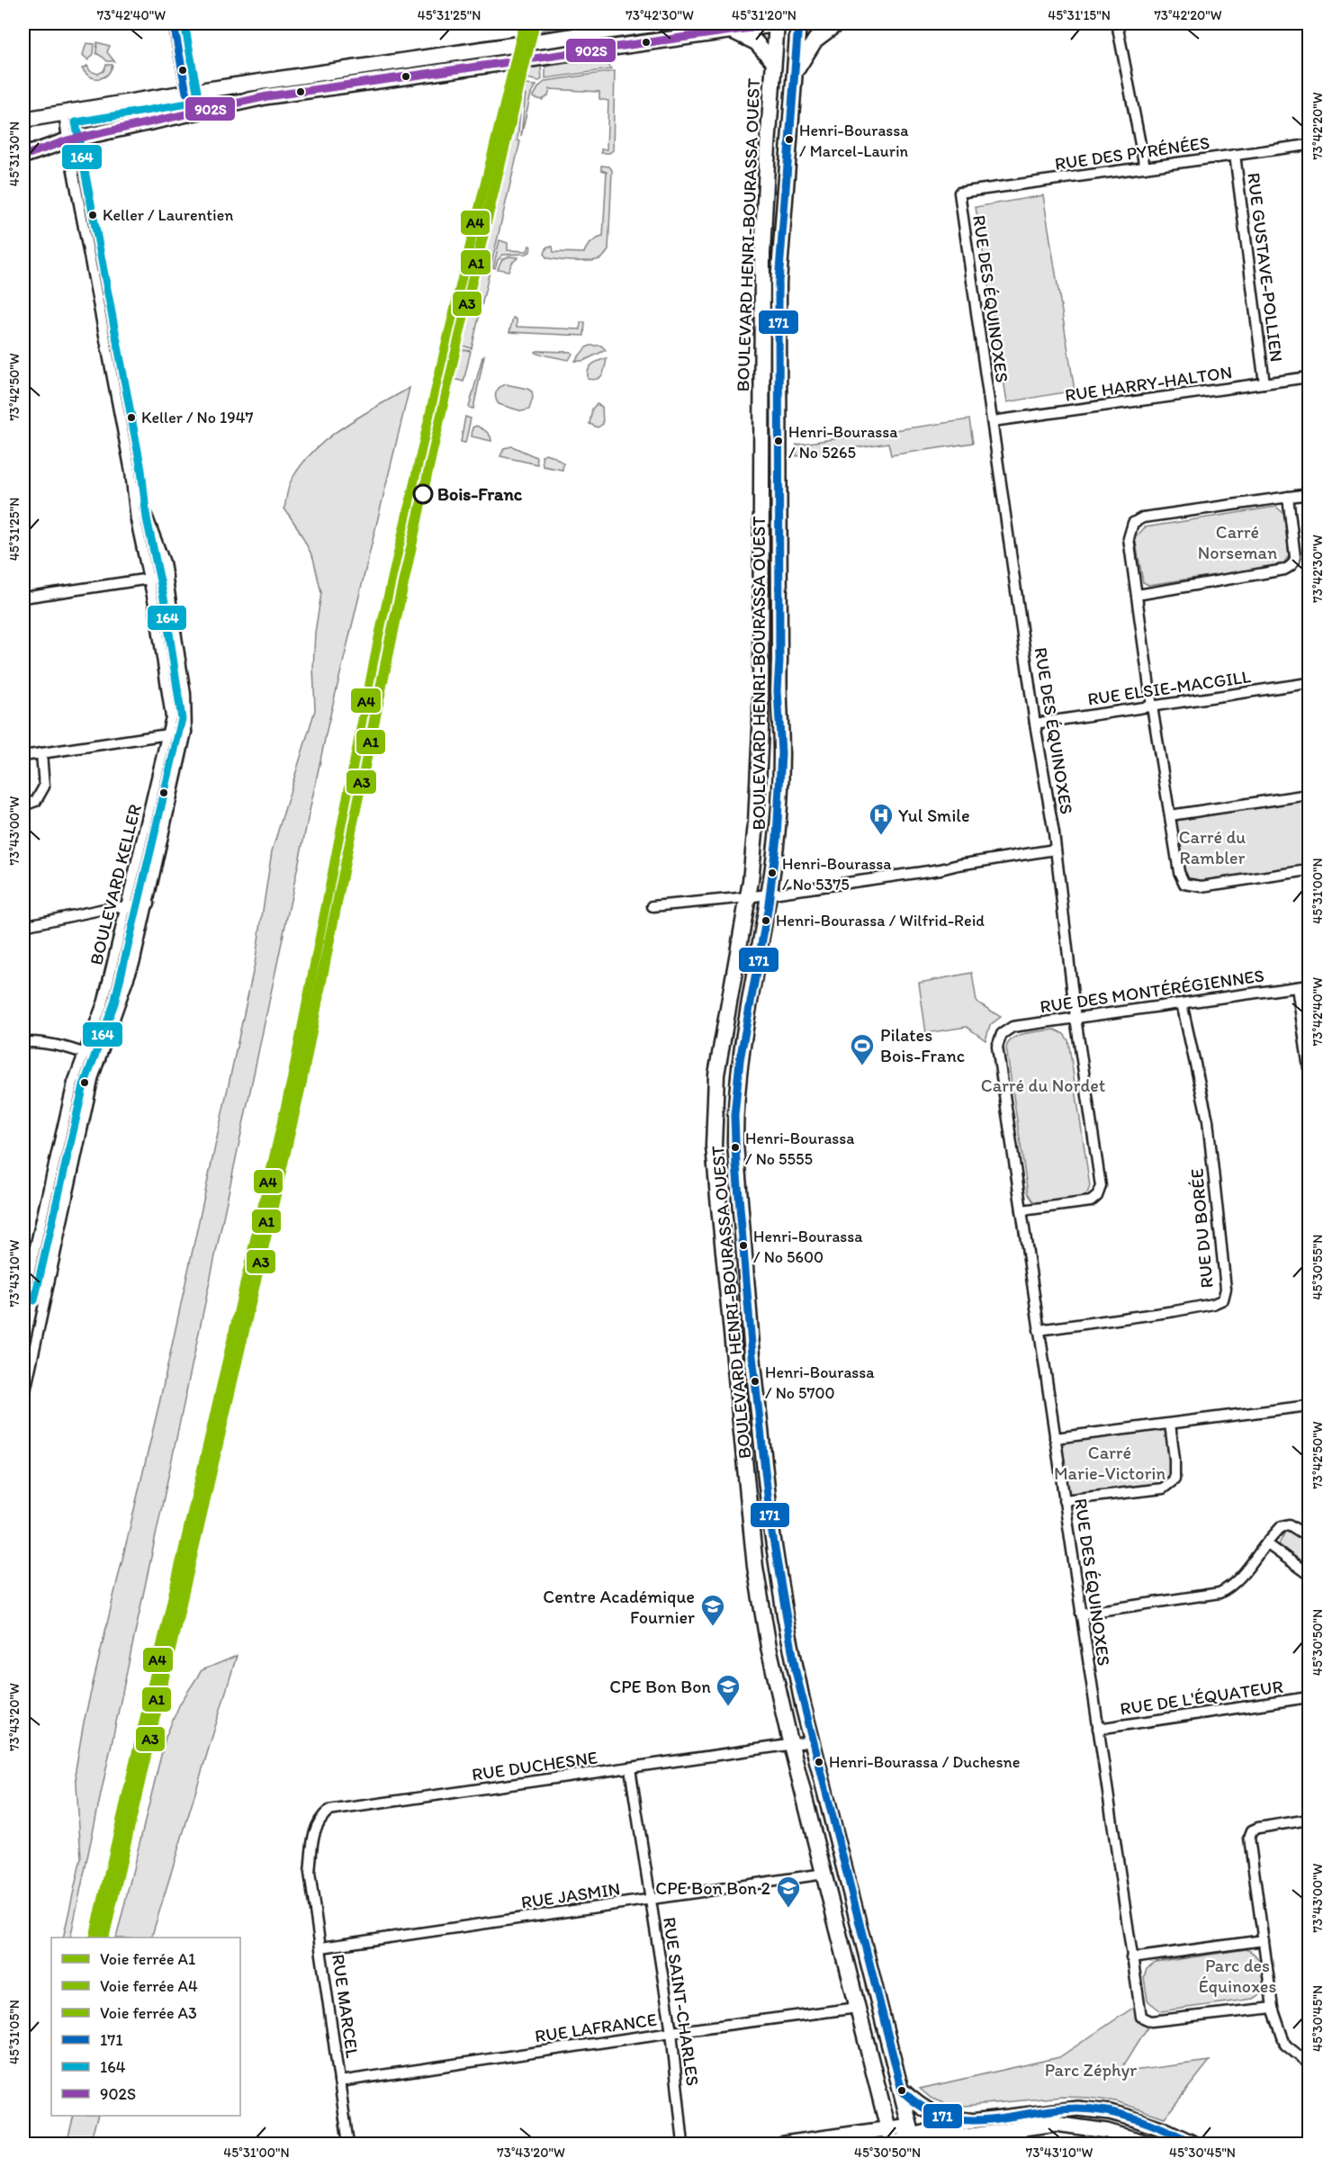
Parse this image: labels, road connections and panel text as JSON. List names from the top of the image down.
{
  "streets": {
    "main road": ["BOULEVARD HENRI-BOURASSA OUEST"],
    "street": [
      "RUE DES PYRÉNÉES",
      "RUE GUSTAVE-POLLIEN",
      "RUE DES ÉQUINOXES",
      "RUE HARRY-HALTON",
      "RUE ELSIE-MACGILL",
      "BOULEVARD KELLER",
      "RUE DES MONTÉRÉGIENNES",
      "RUE DU BORÉE",
      "RUE DE L'ÉQUATEUR",
      "RUE DUCHESNE",
      "RUE JASMIN",
      "RUE SAINT-CHARLES",
      "RUE MARCEL",
      "RUE LAFRANCE"
    ]
  },
  "crossings": [
    ["RUE DES PYRÉNÉES", "RUE GUSTAVE-POLLIEN"],
    ["RUE DES PYRÉNÉES", "RUE DES ÉQUINOXES"],
    ["BOULEVARD HENRI-BOURASSA OUEST", "RUE DUCHESNE"],
    ["BOULEVARD HENRI-BOURASSA OUEST", "RUE JASMIN"],
    ["BOULEVARD HENRI-BOURASSA OUEST", "RUE LAFRANCE"],
    ["RUE GUSTAVE-POLLIEN", "RUE HARRY-HALTON"],
    ["RUE DES ÉQUINOXES", "RUE HARRY-HALTON"],
    ["RUE DES ÉQUINOXES", "RUE ELSIE-MACGILL"],
    ["RUE DES ÉQUINOXES", "RUE DES MONTÉRÉGIENNES"],
    ["RUE DES ÉQUINOXES", "RUE DU BORÉE"],
    ["RUE DES ÉQUINOXES", "RUE DE L'ÉQUATEUR"],
    ["RUE DES MONTÉRÉGIENNES", "RUE DU BORÉE"],
    ["RUE DUCHESNE", "RUE SAINT-CHARLES"],
    ["RUE DUCHESNE", "RUE MARCEL"],
    ["RUE JASMIN", "RUE SAINT-CHARLES"],
    ["RUE JASMIN", "RUE MARCEL"],
    ["RUE SAINT-CHARLES", "RUE LAFRANCE"],
    ["RUE MARCEL", "RUE LAFRANCE"]
  ],
  "parks": [
    "Carré Norseman",
    "Carré du Rambler",
    "Carré du Nordet",
    "Carré Marie-Victorin",
    "Parc des Équinoxes",
    "Parc Zéphyr"
  ],
  "places": {
    "other": [
      "Henri-Bourassa / Marcel-Laurin",
      "Keller / Laurentien",
      "Keller / No 1947",
      "Henri-Bourassa / No 5265",
      "Bois-Franc",
      "Henri-Bourassa / No 5375",
      "Henri-Bourassa / Wilfrid-Reid",
      "Henri-Bourassa / No 5555",
      "Henri-Bourassa / No 5600",
      "Henri-Bourassa / No 5700",
      "Henri-Bourassa / Duchesne"
    ],
    "hospital": ["Yul Smile"],
    "sports": ["Pilates Bois-Franc"],
    "school or university": ["Centre Académique Fournier", "CPE Bon Bon", "CPE Bon Bon 2"]
  },
  "lines": [
    "rail line A1",
    "rail line A4",
    "transit line 171",
    "transit line 164",
    "transit line 902S",
    "rail line A3"
  ],
  "legend": [
    "Voie ferrée A1",
    "Voie ferrée A4",
    "Voie ferrée A3",
    "171",
    "164",
    "902S"
  ],
  "coordinates": [
    "73°42'40\"W",
    "45°31'25\"N",
    "73°42'30\"W",
    "45°31'20\"N",
    "45°31'15\"N",
    "73°42'20\"W",
    "45°31'30\"N",
    "73°42'50\"W",
    "73°43'00\"W",
    "45°31'00\"N",
    "45°30'55\"N",
    "73°43'10\"W",
    "45°30'50\"N",
    "73°43'20\"W",
    "45°30'45\"N",
    "45°31'05\"N"
  ]
}
